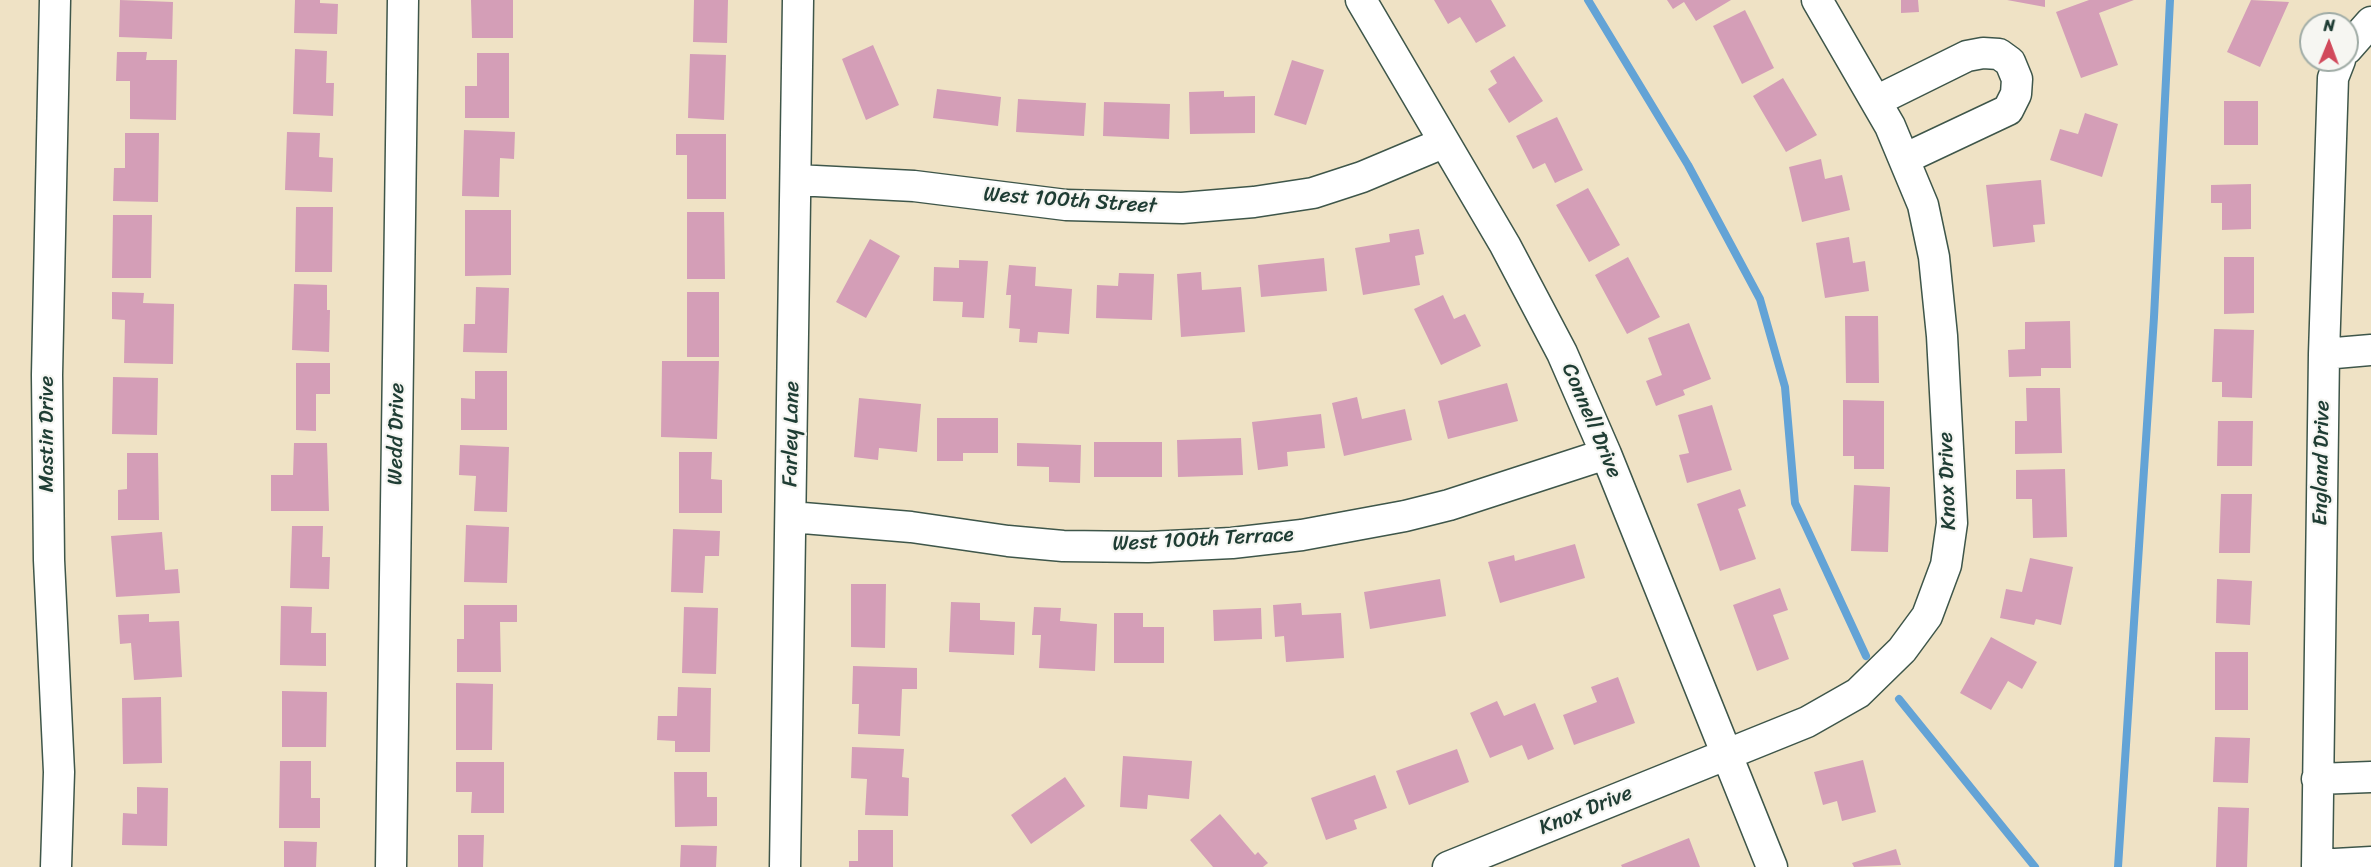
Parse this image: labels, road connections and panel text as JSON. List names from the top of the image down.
{
  "streets": {
    "street": [
      "West 100th Street",
      "Connell Drive",
      "Mastin Drive",
      "Wedd Drive",
      "Farley Lane",
      "England Drive",
      "Knox Drive",
      "West 100th Terrace"
    ]
  },
  "crossings": [
    ["West 100th Street", "Connell Drive"],
    ["West 100th Street", "Farley Lane"],
    ["Connell Drive", "Knox Drive"],
    ["Connell Drive", "West 100th Terrace"],
    ["Farley Lane", "West 100th Terrace"]
  ],
  "north": "top"
}
